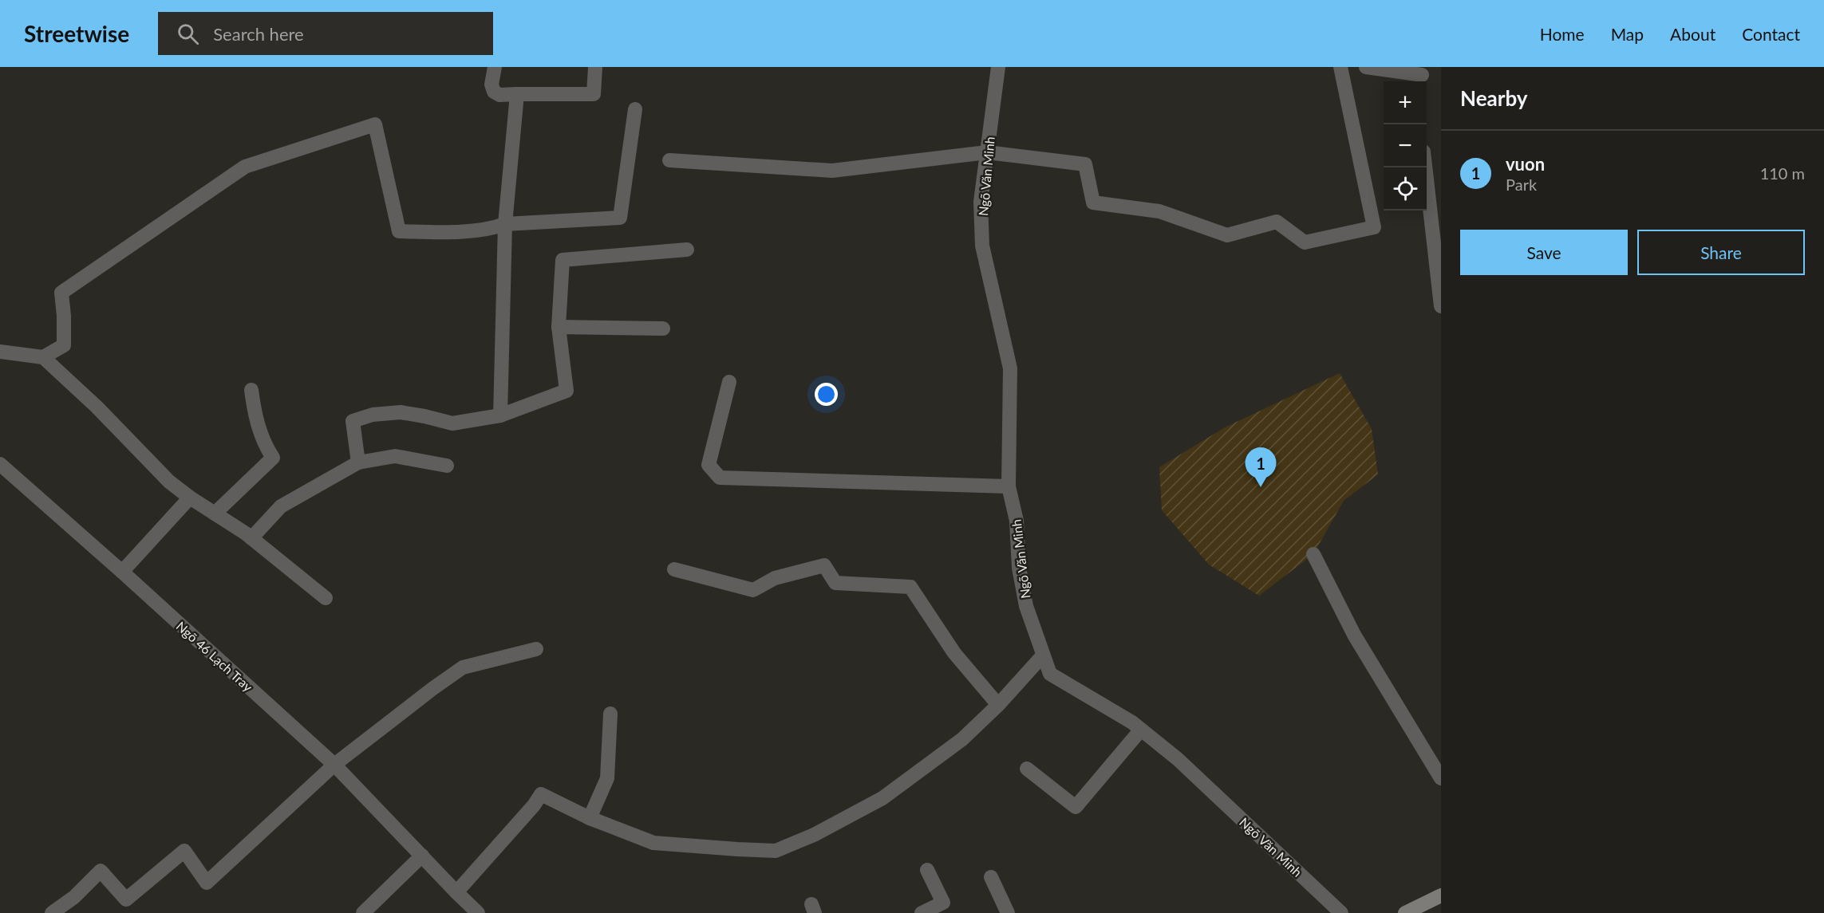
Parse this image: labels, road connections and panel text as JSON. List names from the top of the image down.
{
  "streets": {
    "lane": ["Ngõ Văn Minh", "Ngõ 46 Lạch Tray"]
  },
  "page": {
    "header": "Streetwise",
    "search": "Search here",
    "nav": [
      "Home",
      "Map",
      "About",
      "Contact"
    ],
    "heading": "Nearby",
    "map_buttons": ["+", "−"],
    "list": [
      {
        "mark": "1",
        "name": "vuon",
        "note": "Park",
        "value": "110 m"
      }
    ],
    "buttons": ["Save", "Share"],
    "pins": "1"
  }
}
